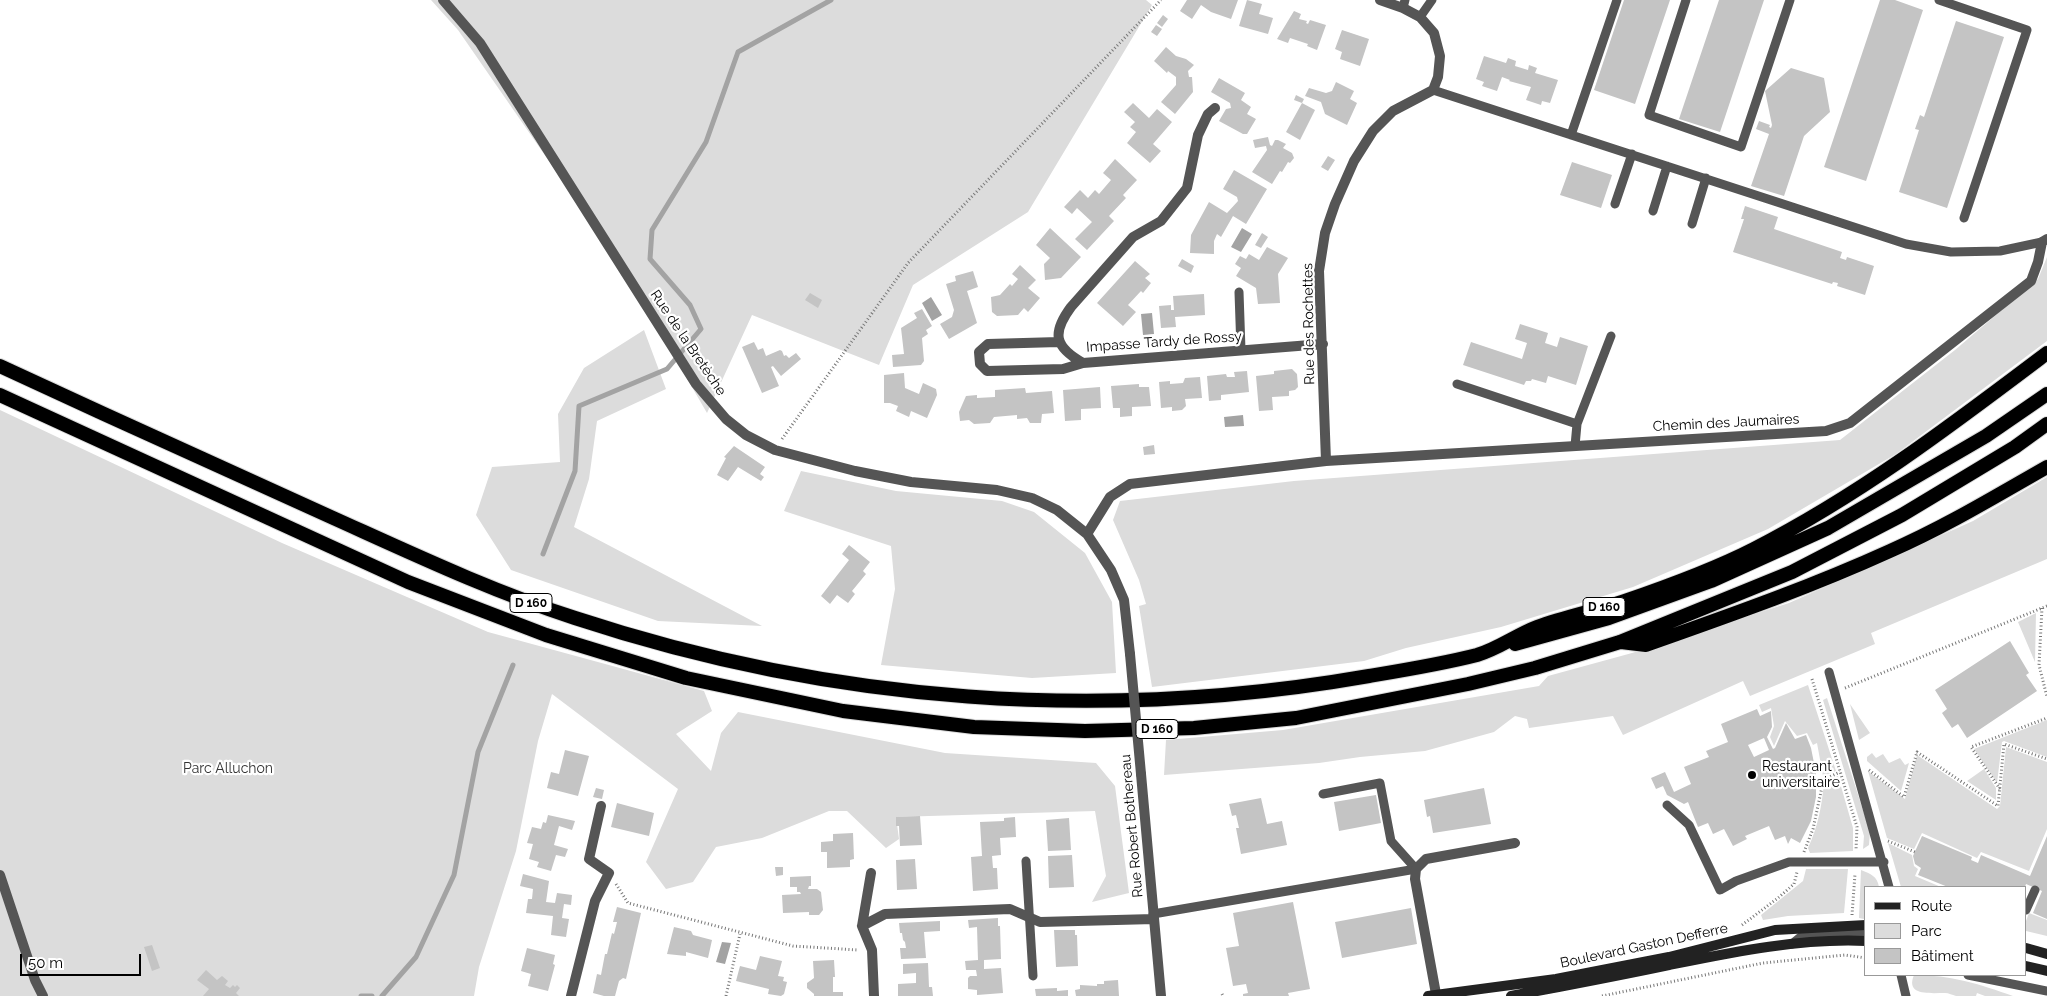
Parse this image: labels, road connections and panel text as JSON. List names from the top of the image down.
{
  "streets": {
    "highway": ["D 160"],
    "main road": ["Boulevard Gaston Defferre"],
    "street": [
      "Rue des Rochettes",
      "Impasse Tardy de Rossy",
      "Rue de la Bretèche",
      "Chemin des Jaumaires",
      "Rue Robert Bothereau"
    ]
  },
  "crossings": [
    ["Rue des Rochettes", "Impasse Tardy de Rossy"],
    ["Rue des Rochettes", "Chemin des Jaumaires"],
    ["Rue de la Bretèche", "Rue Robert Bothereau"]
  ],
  "parks": ["Parc Alluchon"],
  "places": ["Restaurant universitaire"],
  "legend": ["Route", "Parc", "Bâtiment"],
  "scale_bar": "50 m"
}
